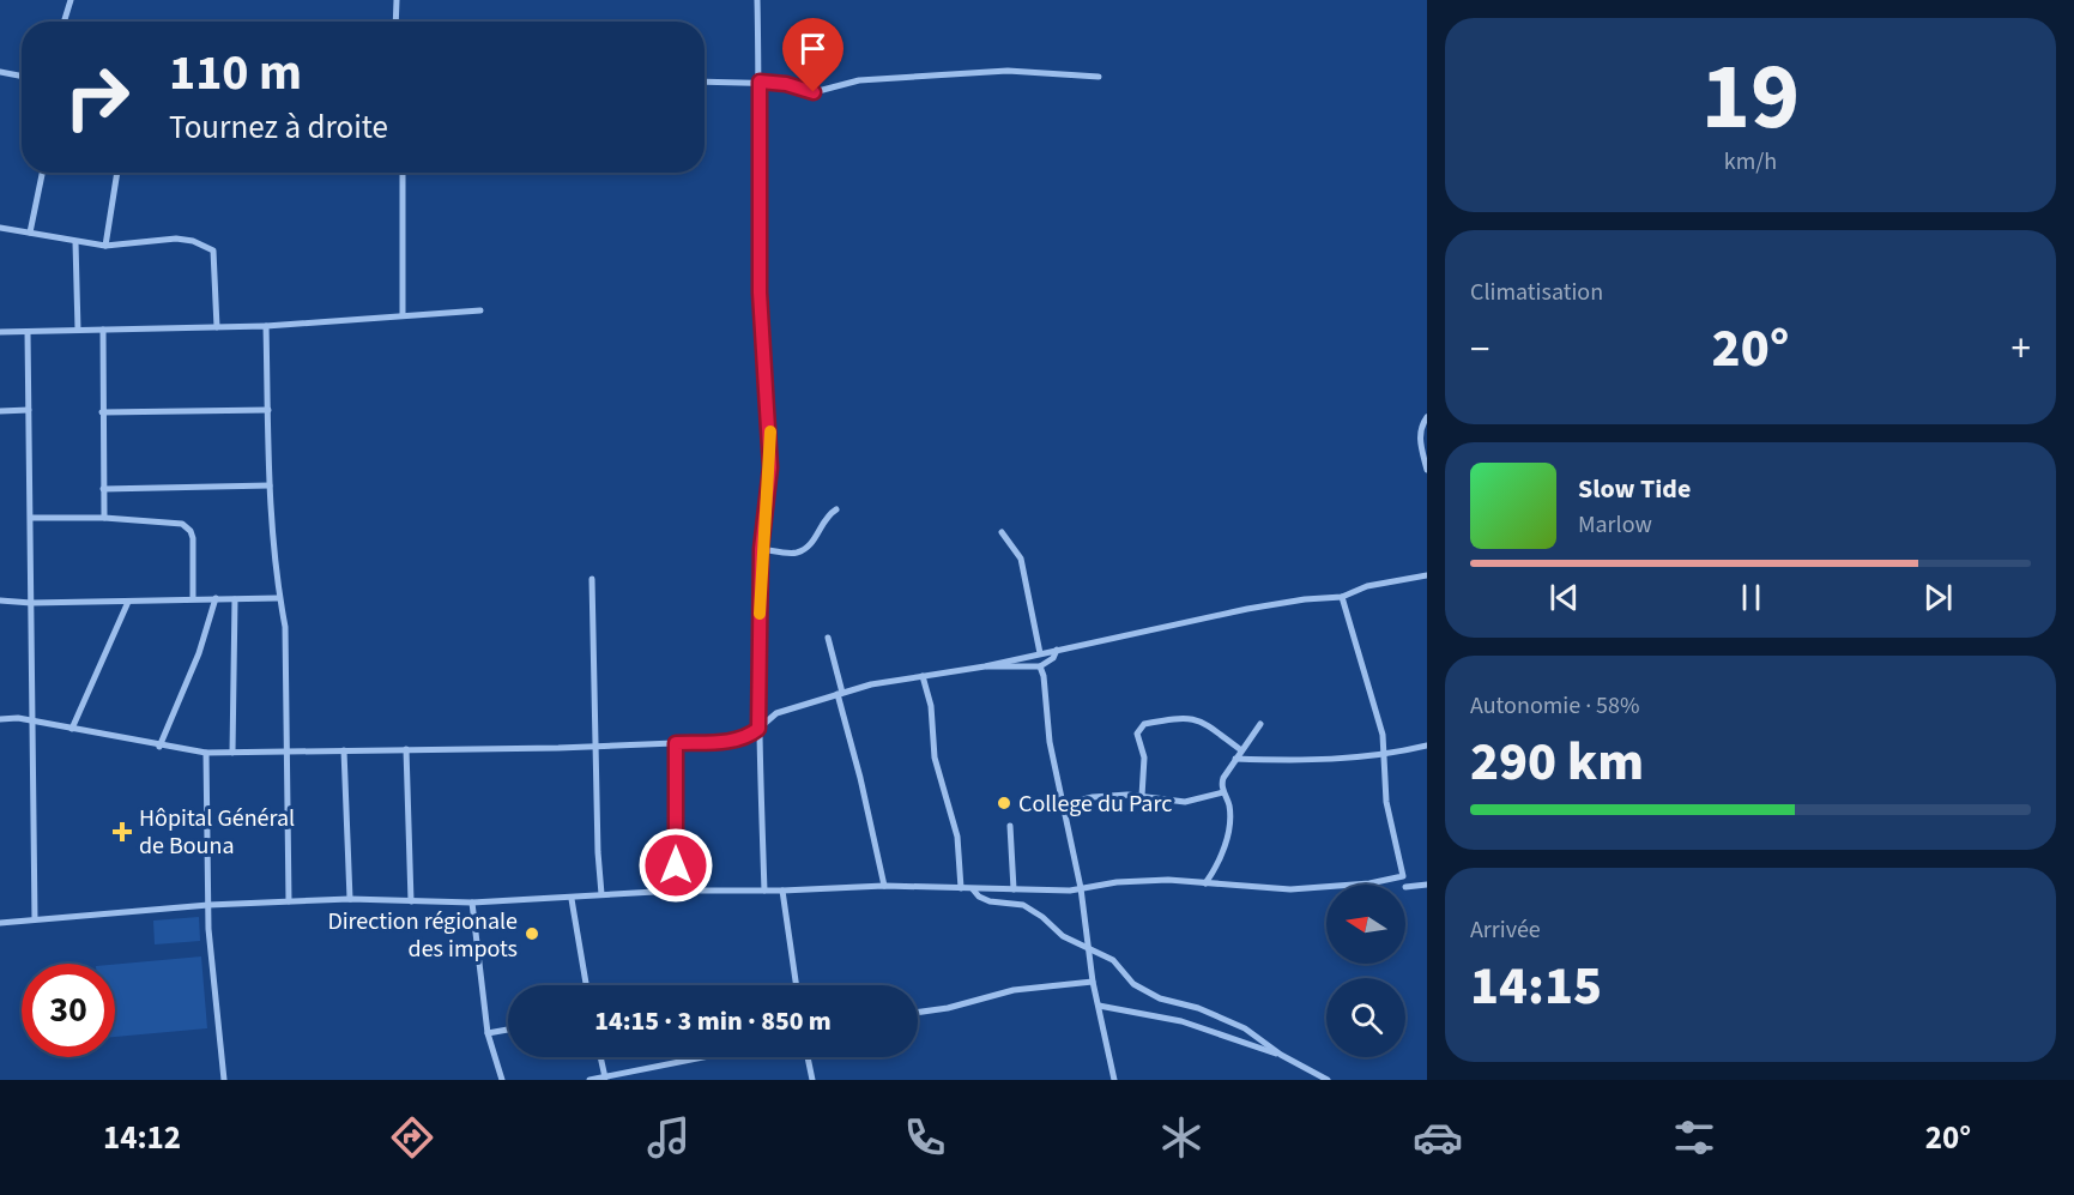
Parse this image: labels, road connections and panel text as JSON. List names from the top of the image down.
{
  "places": {
    "other": ["College du Parc", "Direction régionale des impots"],
    "health": ["Hôpital Général de Bouna"]
  },
  "north": "left",
  "page": {
    "tile": [
      ["19", "km/h"],
      "Climatisation",
      ["Autonomie · 58%", "290 km"],
      ["Arrivée", "14:15"]
    ],
    "turn": ["110 m", "Tournez à droite"],
    "heat": ["−", "20°", "+"],
    "song": ["Slow Tide", "Marlow"],
    "limit": "30",
    "trip": "14:15 · 3 min · 850 m",
    "tabs": ["14:12", "20°"]
  }
}
